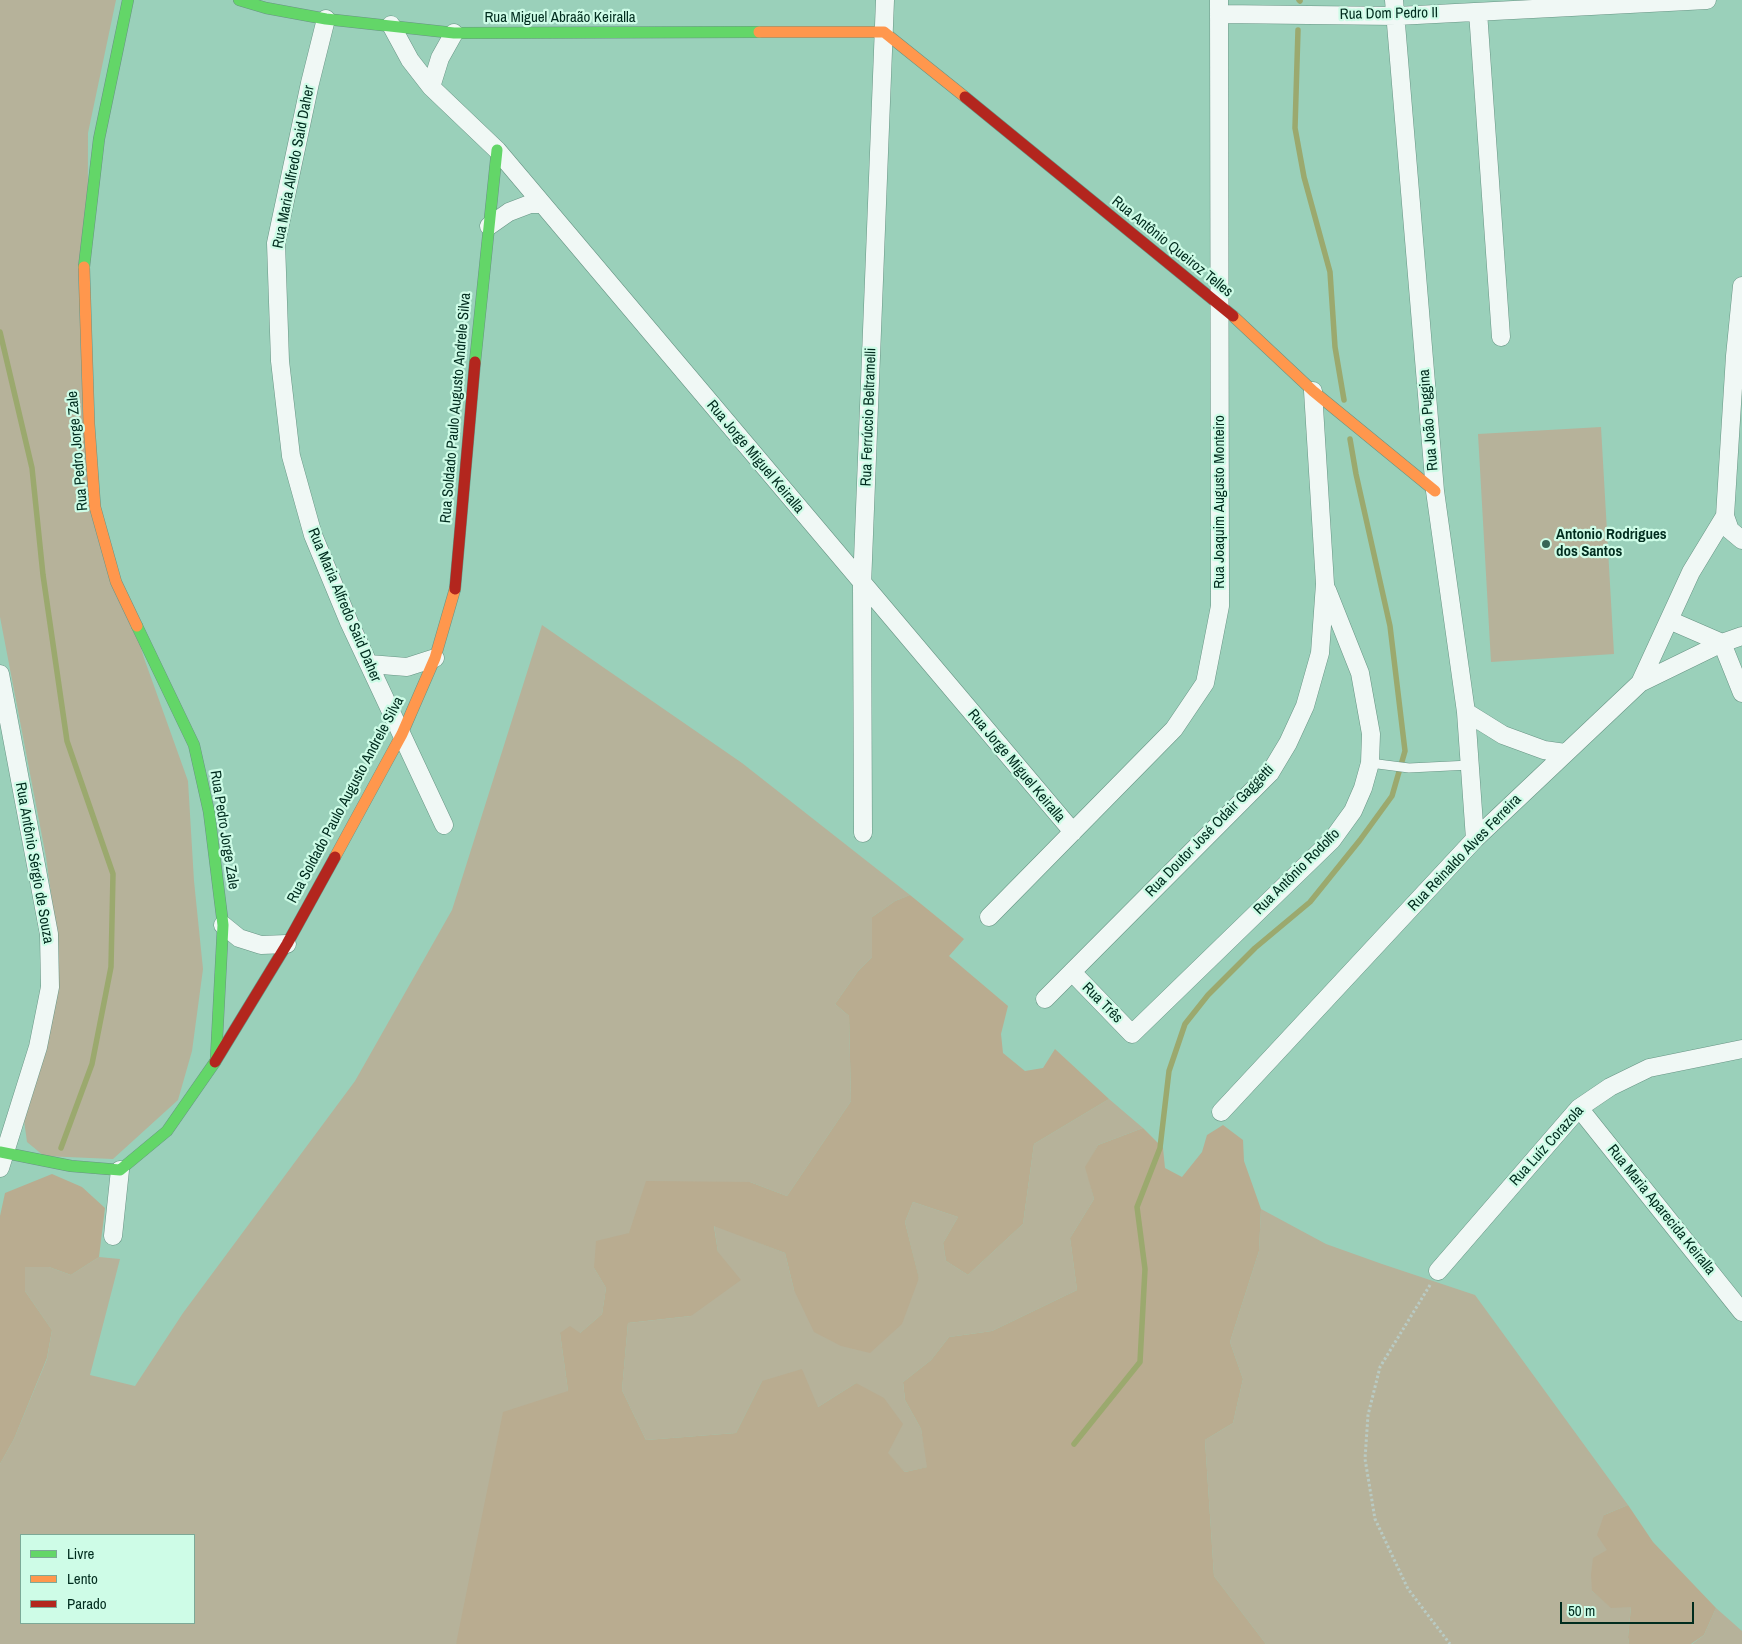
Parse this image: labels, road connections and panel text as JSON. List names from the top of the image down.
{
  "streets": {
    "street": [
      "Rua Dom Pedro II",
      "Rua Miguel Abraão Keiralla",
      "Rua Maria Alfredo Said Daher",
      "Rua Antônio Queiroz Telles",
      "Rua Soldado Paulo Augusto Andrele Silva",
      "Rua Ferrúccio Beltramelli",
      "Rua João Puggina",
      "Rua Pedro Jorge Zale",
      "Rua Jorge Miguel Keiralla",
      "Rua Joaquim Augusto Monteiro",
      "Rua Doutor José Odair Gaggetti",
      "Rua Reinaldo Alves Ferreira",
      "Rua Antônio Sérgio de Souza",
      "Rua Antônio Rodolfo",
      "Rua Três",
      "Rua Luíz Corazola",
      "Rua Maria Aparecida Keiralla"
    ]
  },
  "crossings": [
    ["Rua Dom Pedro II", "Rua João Puggina"],
    ["Rua Dom Pedro II", "Rua Joaquim Augusto Monteiro"],
    ["Rua Miguel Abraão Keiralla", "Rua Maria Alfredo Said Daher"],
    ["Rua Miguel Abraão Keiralla", "Rua Antônio Queiroz Telles"],
    ["Rua Miguel Abraão Keiralla", "Rua Ferrúccio Beltramelli"],
    ["Rua Miguel Abraão Keiralla", "Rua Jorge Miguel Keiralla"],
    ["Rua Maria Alfredo Said Daher", "Rua Soldado Paulo Augusto Andrele Silva"],
    ["Rua Antônio Queiroz Telles", "Rua Ferrúccio Beltramelli"],
    ["Rua Antônio Queiroz Telles", "Rua João Puggina"],
    ["Rua Antônio Queiroz Telles", "Rua Joaquim Augusto Monteiro"],
    ["Rua Antônio Queiroz Telles", "Rua Doutor José Odair Gaggetti"],
    ["Rua Soldado Paulo Augusto Andrele Silva", "Rua Pedro Jorge Zale"],
    ["Rua Soldado Paulo Augusto Andrele Silva", "Rua Jorge Miguel Keiralla"],
    ["Rua Ferrúccio Beltramelli", "Rua Jorge Miguel Keiralla"],
    ["Rua João Puggina", "Rua Reinaldo Alves Ferreira"],
    ["Rua Jorge Miguel Keiralla", "Rua Joaquim Augusto Monteiro"],
    ["Rua Doutor José Odair Gaggetti", "Rua Antônio Rodolfo"],
    ["Rua Doutor José Odair Gaggetti", "Rua Três"],
    ["Rua Antônio Rodolfo", "Rua Três"],
    ["Rua Luíz Corazola", "Rua Maria Aparecida Keiralla"]
  ],
  "places": ["Antonio Rodrigues dos Santos"],
  "legend": ["Livre", "Lento", "Parado"],
  "scale_bar": "50 m"
}
